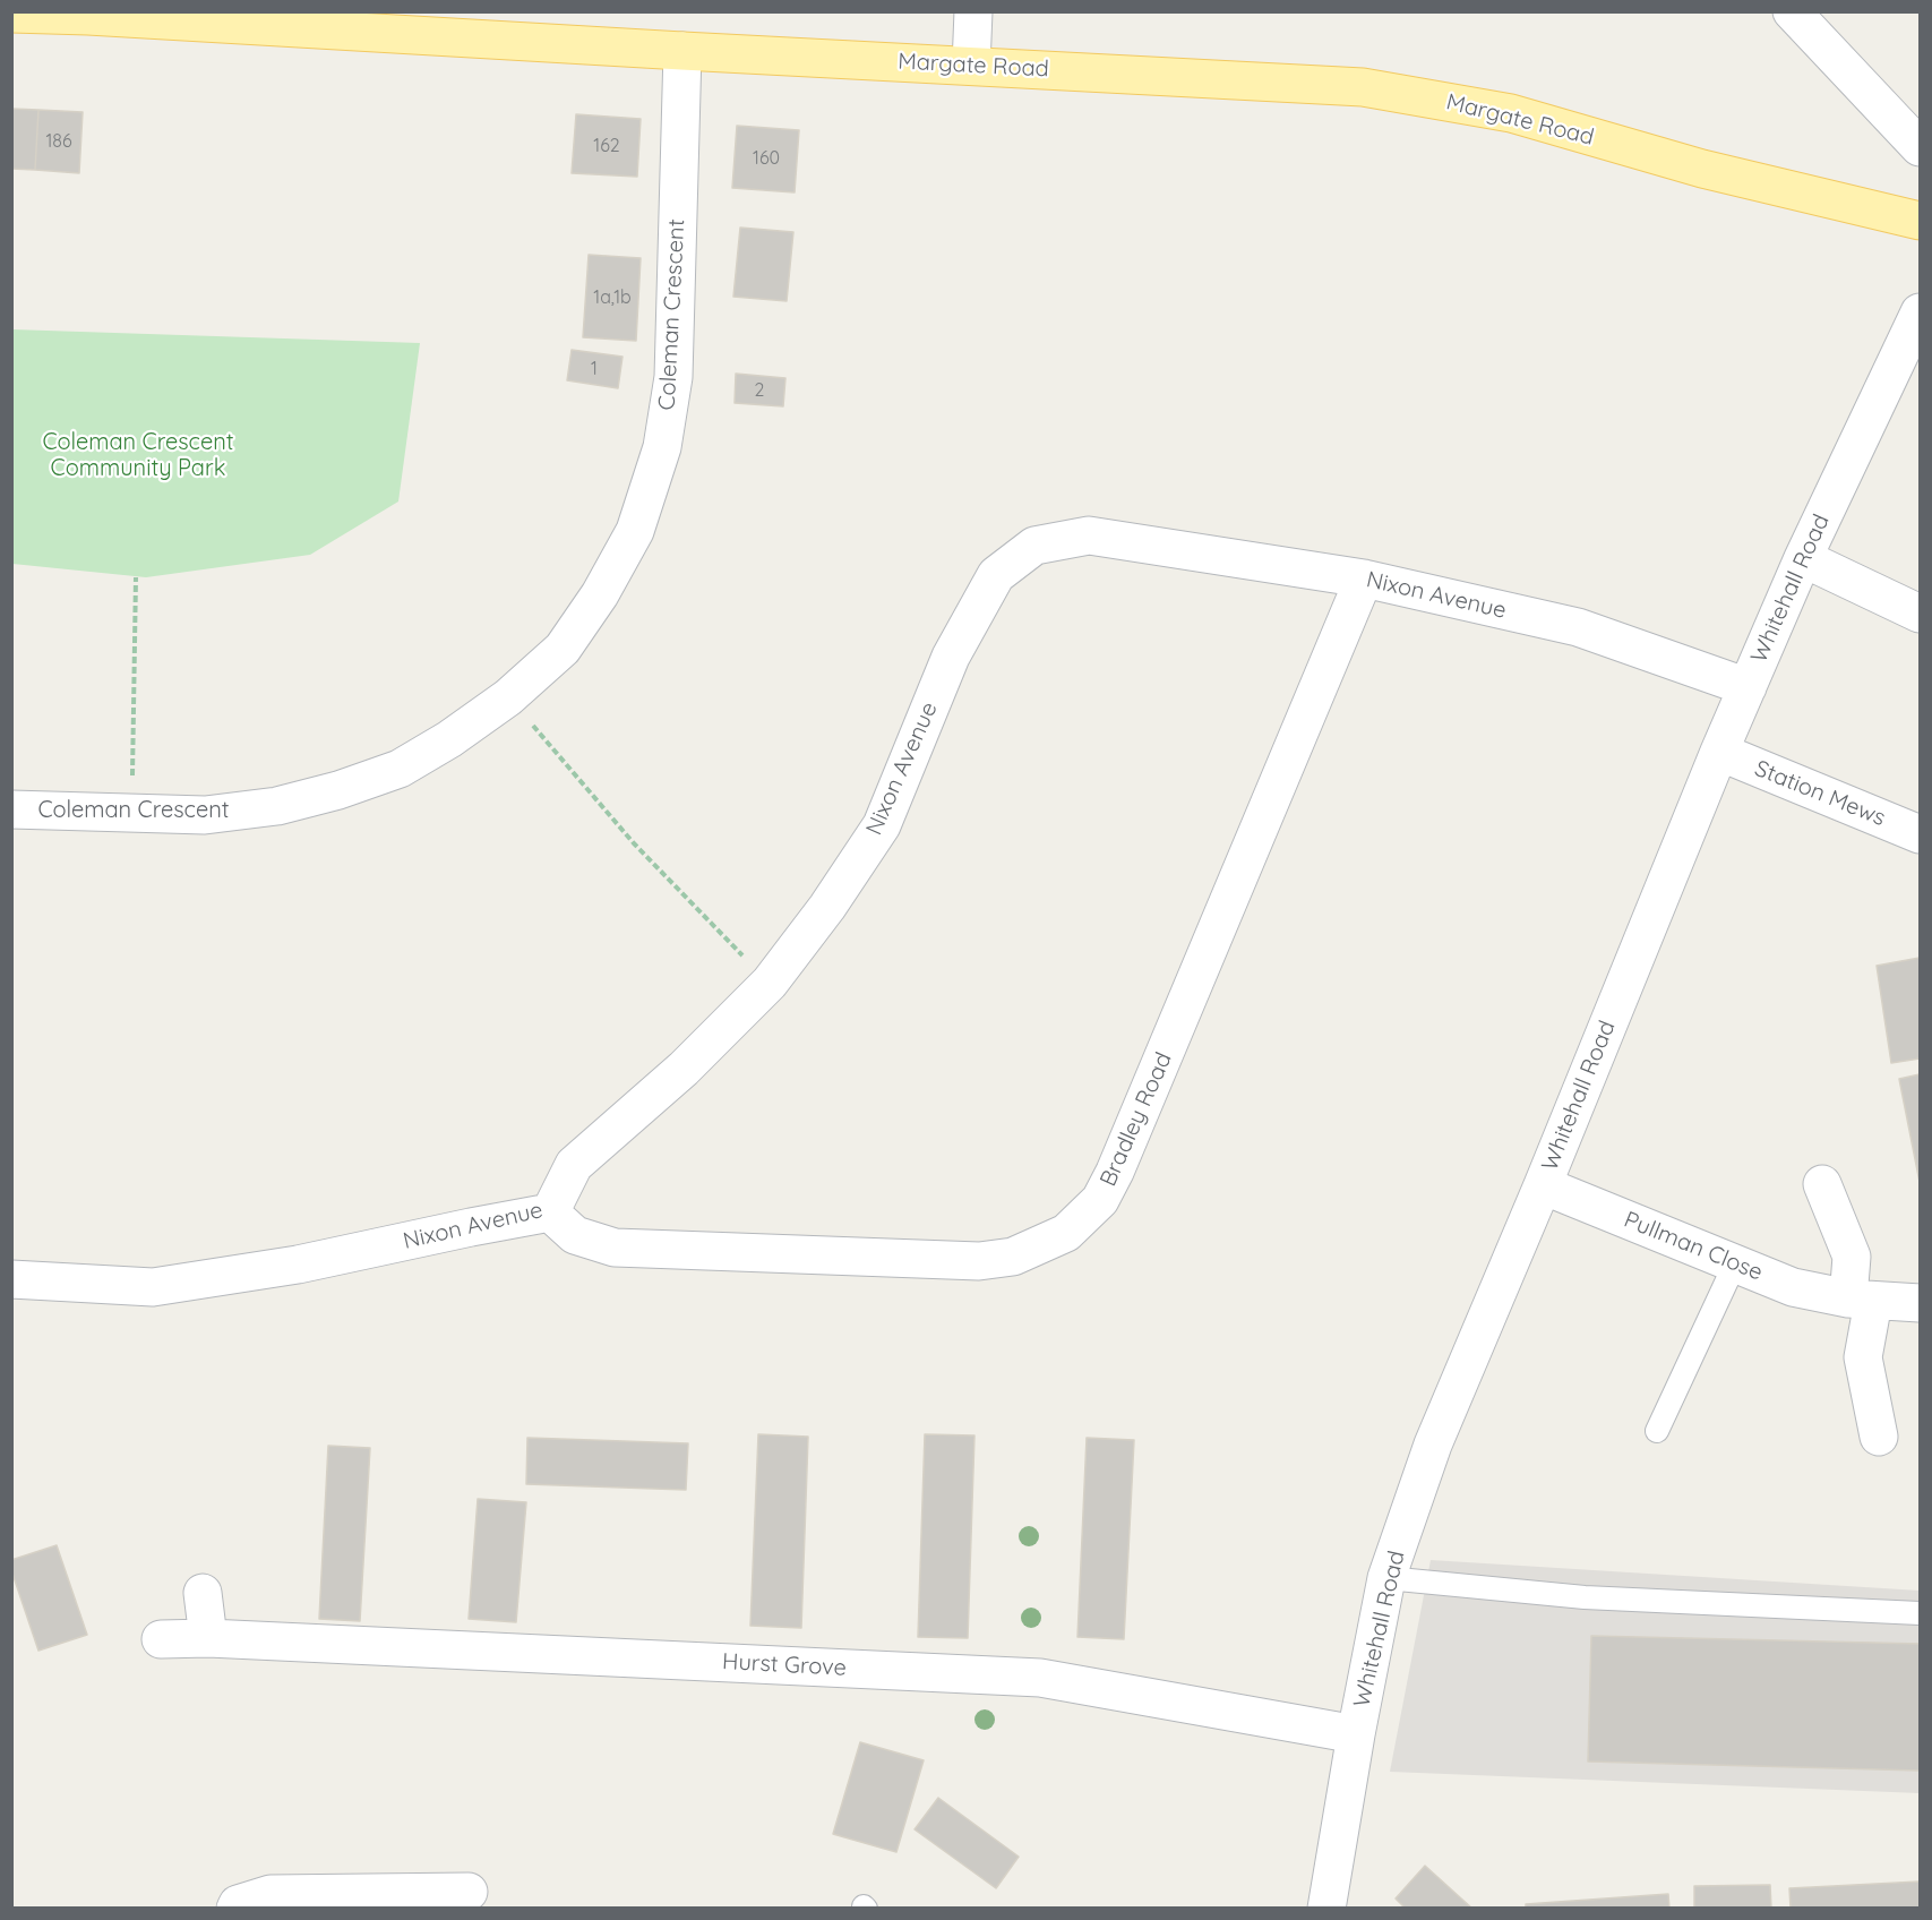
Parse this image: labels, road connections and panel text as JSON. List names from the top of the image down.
{
  "streets": {
    "main road": ["Margate Road"],
    "street": [
      "Coleman Crescent",
      "Whitehall Road",
      "Nixon Avenue",
      "Station Mews",
      "Bradley Road",
      "Pullman Close",
      "Hurst Grove"
    ]
  },
  "crossings": [
    ["Margate Road", "Coleman Crescent"],
    ["Whitehall Road", "Nixon Avenue"],
    ["Whitehall Road", "Station Mews"],
    ["Whitehall Road", "Pullman Close"],
    ["Whitehall Road", "Hurst Grove"],
    ["Nixon Avenue", "Bradley Road"]
  ],
  "parks": ["Coleman Crescent Community Park"],
  "house_numbers": [
    "186",
    "162",
    "160",
    "1a,1b",
    "1",
    "2"
  ]
}
